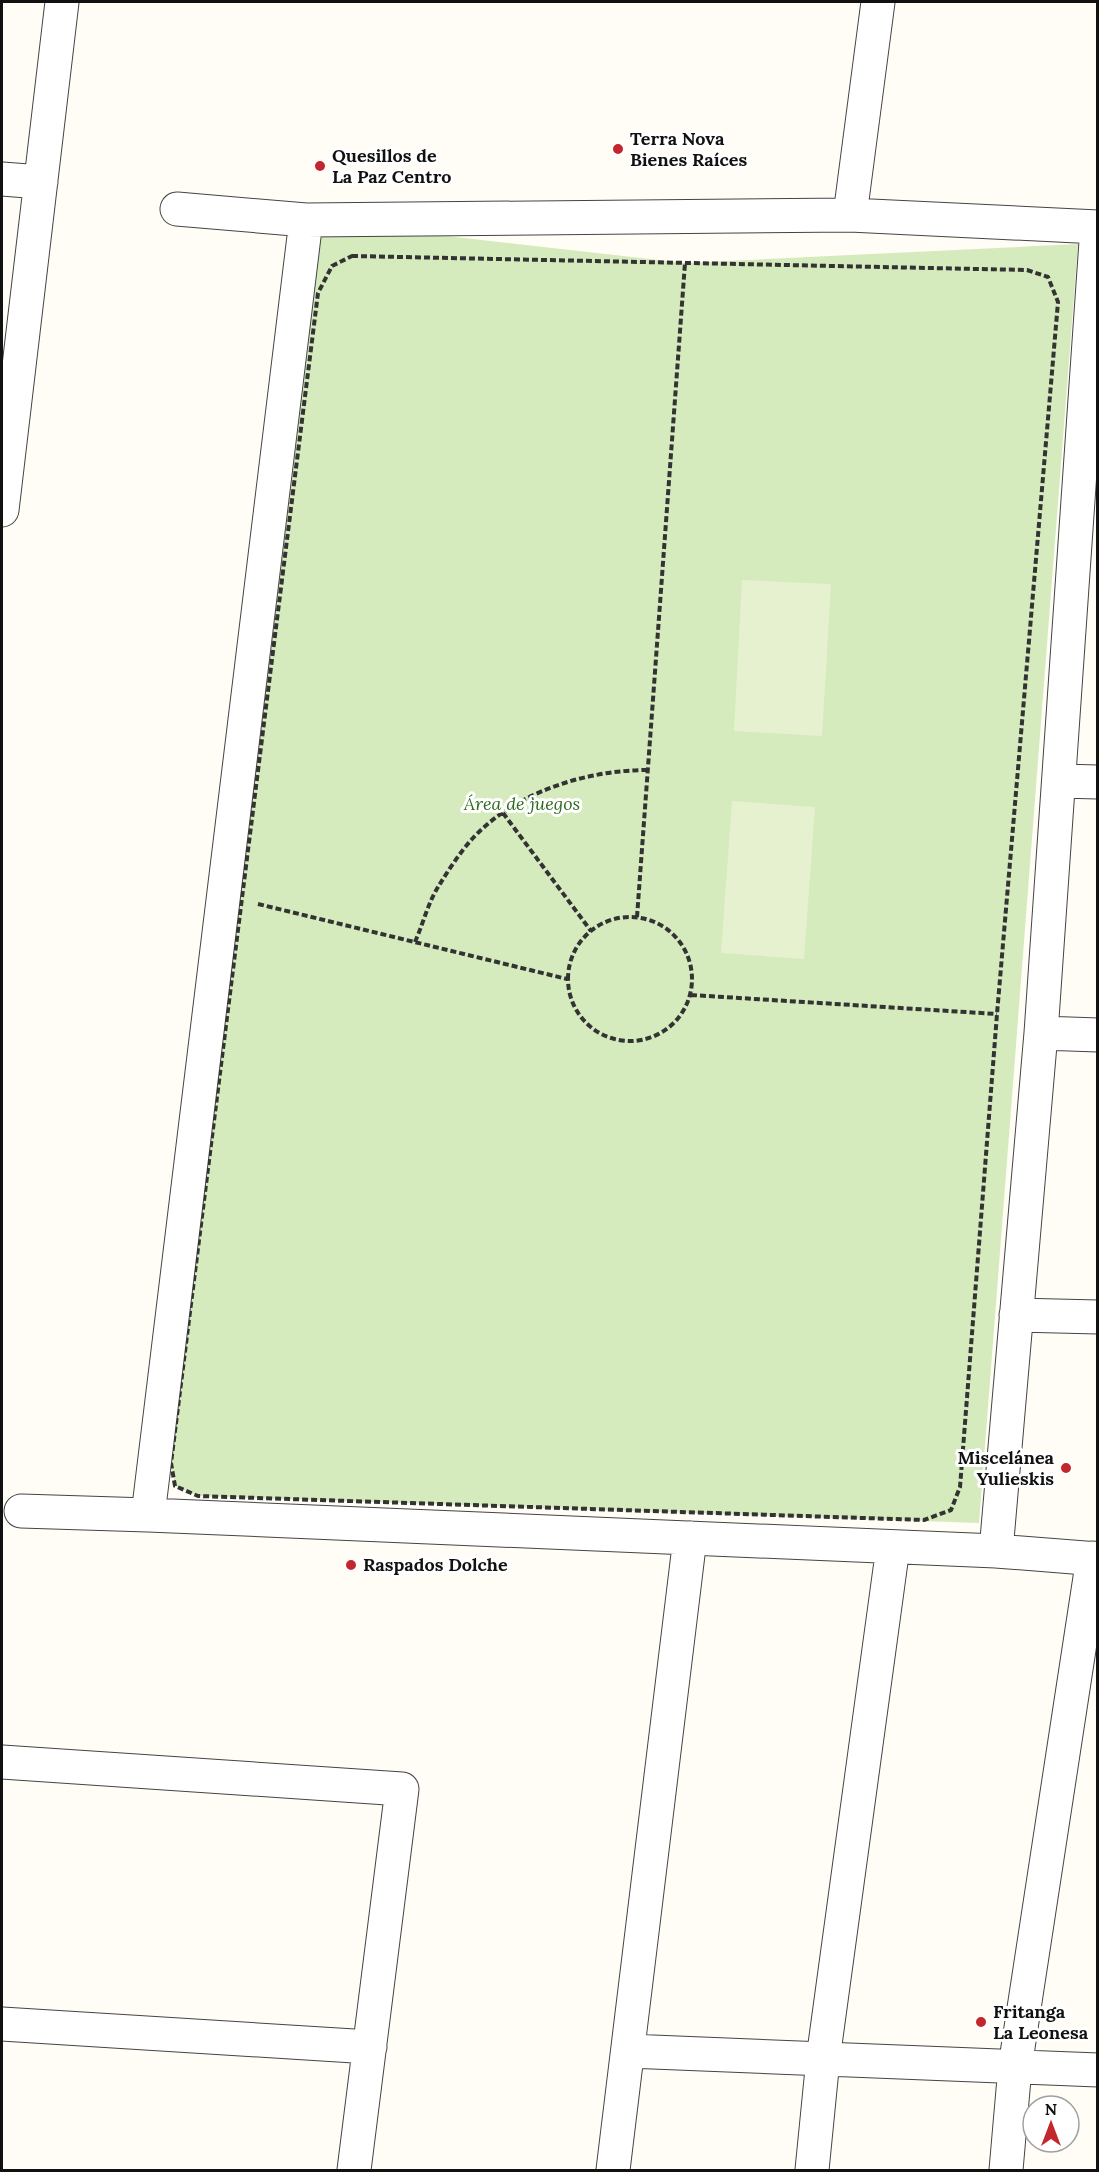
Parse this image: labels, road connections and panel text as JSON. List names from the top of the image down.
{
  "parks": ["Área de juegos"],
  "places": [
    "Terra Nova Bienes Raíces",
    "Quesillos de La Paz Centro",
    "Miscelánea Yulieskis",
    "Raspados Dolche",
    "Fritanga La Leonesa"
  ],
  "north": "top"
}
